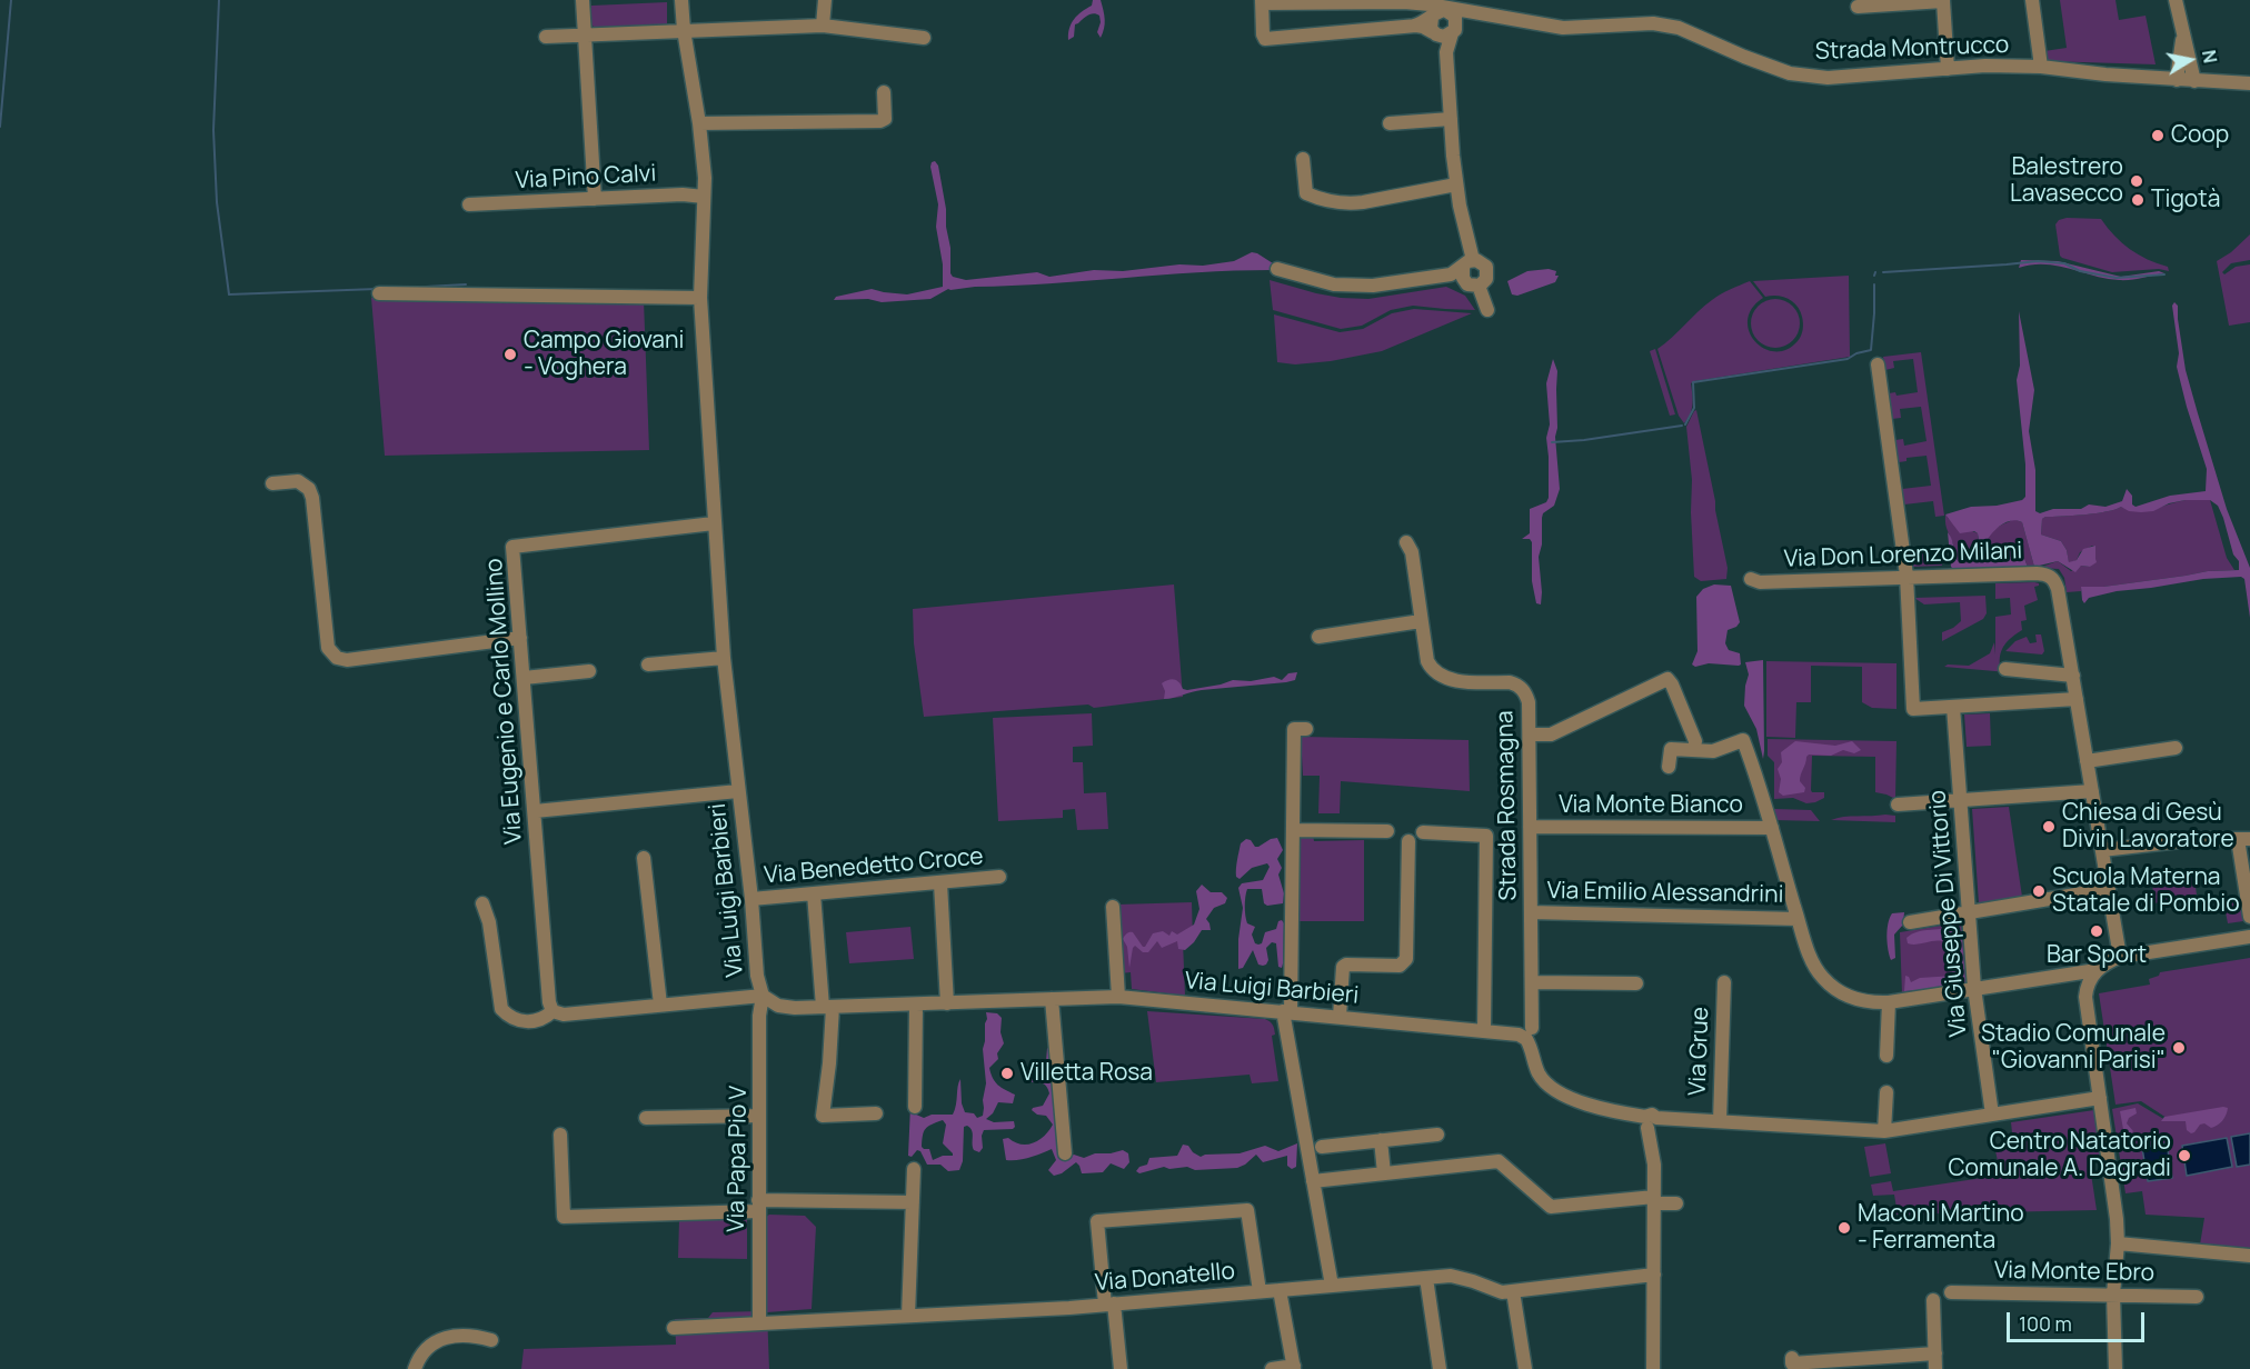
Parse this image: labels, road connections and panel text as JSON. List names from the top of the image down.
{
  "streets": {
    "street": [
      "Strada Montrucco",
      "Via Pino Calvi",
      "Via Don Lorenzo Milani",
      "Via Eugenio e Carlo Mollino",
      "Strada Rosmagna",
      "Via Monte Bianco",
      "Via Benedetto Croce",
      "Via Luigi Barbieri",
      "Via Emilio Alessandrini",
      "Via Giuseppe Di Vittorio",
      "Via Grue",
      "Via Papa Pio V",
      "Via Monte Ebro",
      "Via Donatello"
    ]
  },
  "crossings": [
    ["Via Pino Calvi", "Via Luigi Barbieri"],
    ["Via Eugenio e Carlo Mollino", "Via Luigi Barbieri"],
    ["Strada Rosmagna", "Via Monte Bianco"],
    ["Strada Rosmagna", "Via Emilio Alessandrini"],
    ["Via Benedetto Croce", "Via Luigi Barbieri"],
    ["Via Luigi Barbieri", "Via Papa Pio V"],
    ["Via Papa Pio V", "Via Donatello"]
  ],
  "places": [
    "Coop",
    "Balestrero Lavasecco",
    "Tigotà",
    "Campo Giovani - Voghera",
    "Chiesa di Gesù Divin Lavoratore",
    "Scuola Materna Statale di Pombio",
    "Bar Sport",
    "Stadio Comunale \"Giovanni Parisi\"",
    "Villetta Rosa",
    "Centro Natatorio Comunale A. Dagradi",
    "Maconi Martino - Ferramenta"
  ],
  "scale_bar": "100 m",
  "north": "right"
}
